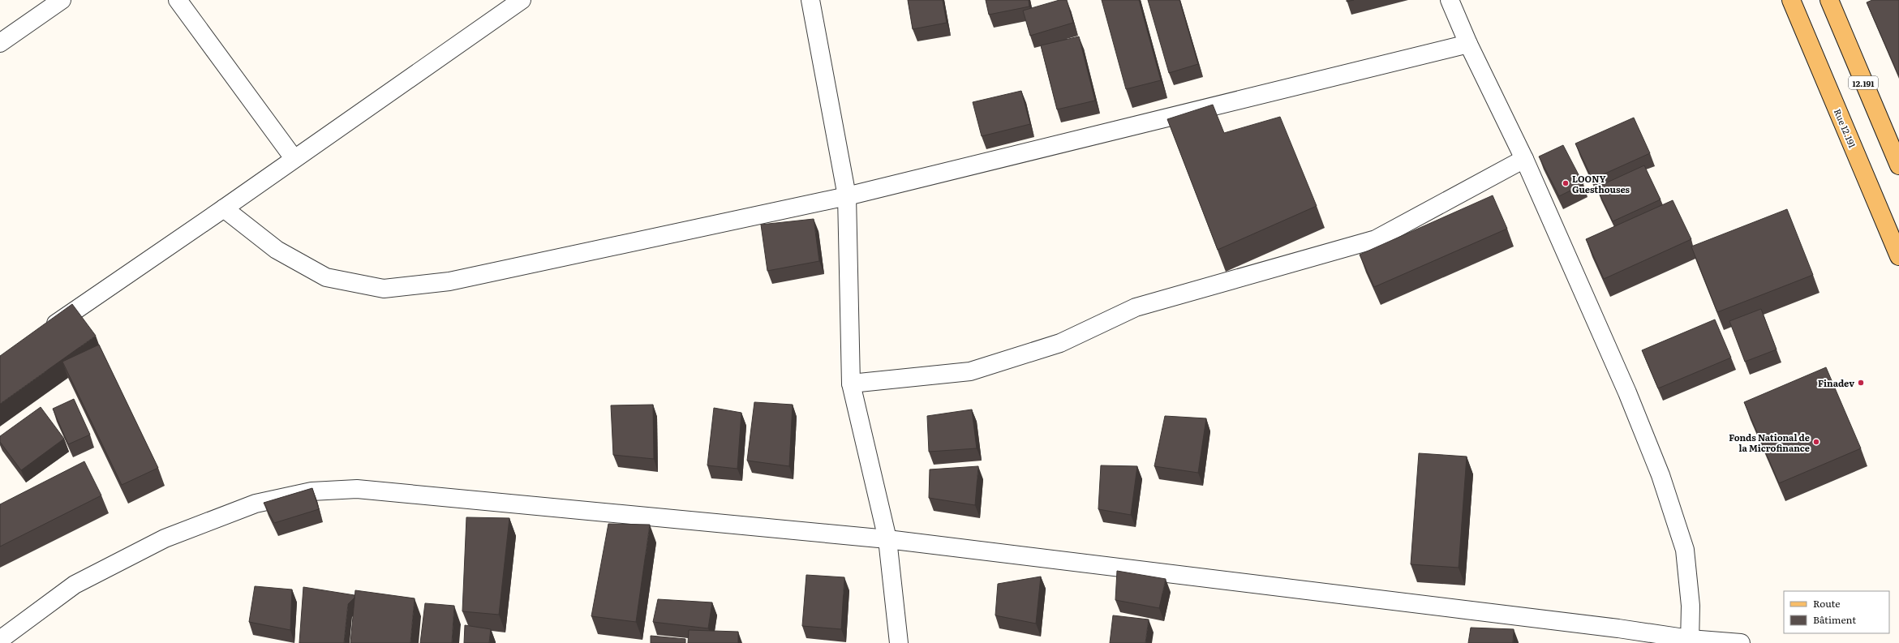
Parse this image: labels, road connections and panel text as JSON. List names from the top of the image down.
{
  "streets": {
    "main road": ["12.191", "Rue 12.191"]
  },
  "places": ["LOONY Guesthouses", "Finadev", "Fonds National de la Microfinance"],
  "legend": ["Route", "Bâtiment"]
}
